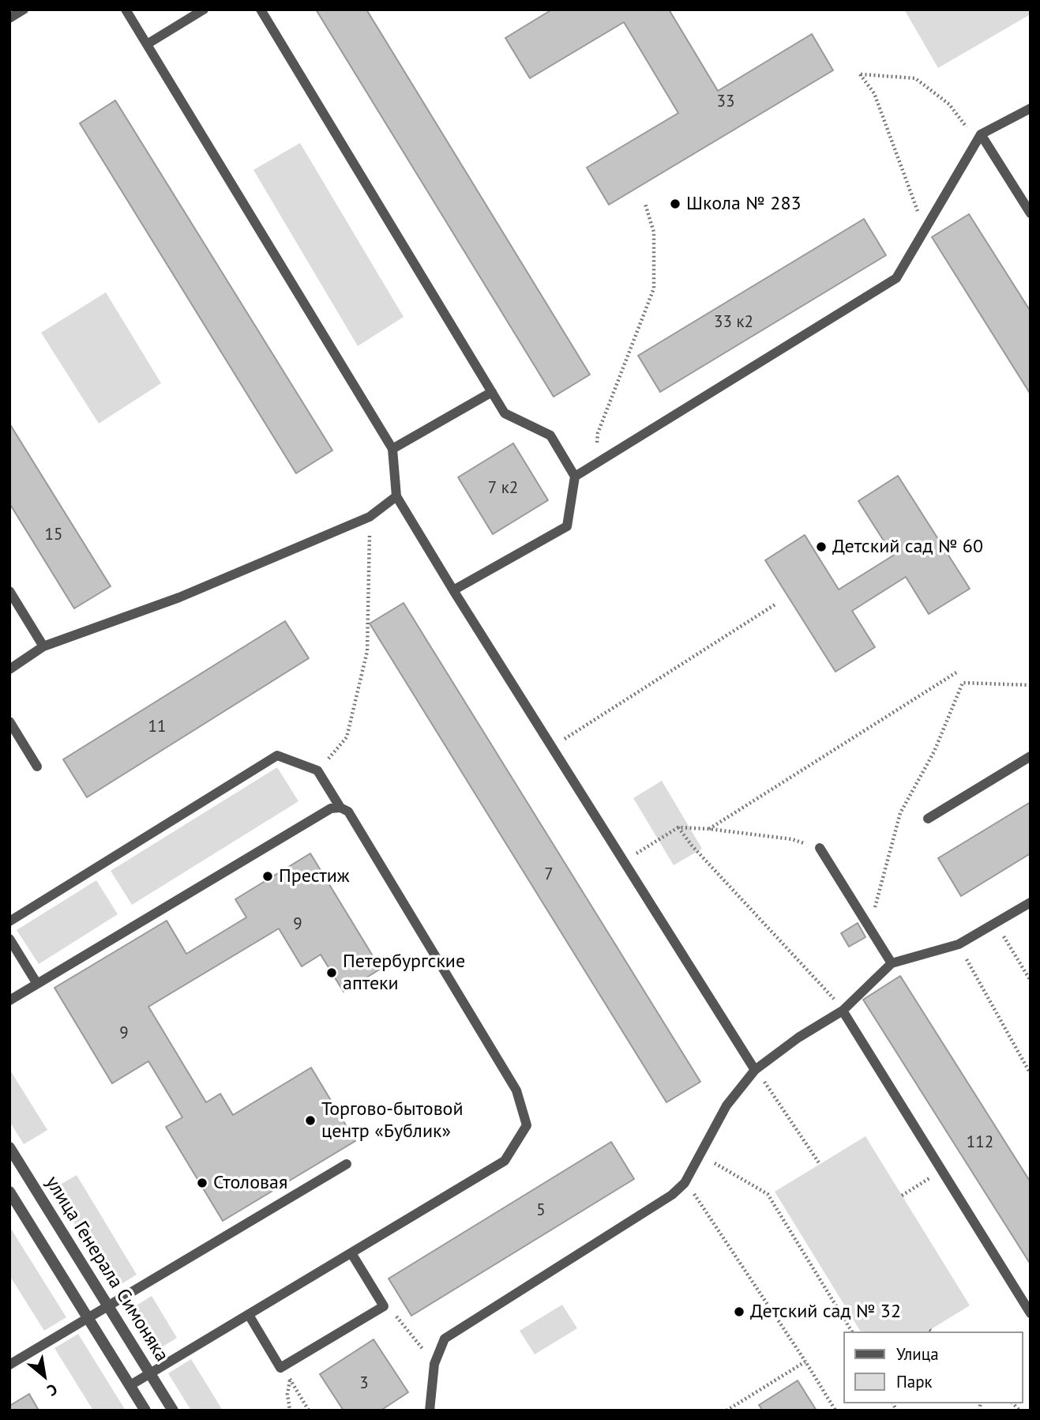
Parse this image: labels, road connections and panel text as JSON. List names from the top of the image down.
{
  "streets": {
    "street": ["улица Генерала Симоняка"]
  },
  "places": [
    "Школа № 283",
    "Детский сад № 60",
    "Престиж",
    "Петербургские аптеки",
    "Торгово-бытовой центр «Бублик»",
    "Столовая",
    "Детский сад № 32"
  ],
  "house_numbers": [
    "33",
    "33 к2",
    "7 к2",
    "15",
    "11",
    "7",
    "9",
    "9",
    "112",
    "5",
    "3"
  ],
  "legend": ["Улица", "Парк"],
  "north": "bottom right"
}
